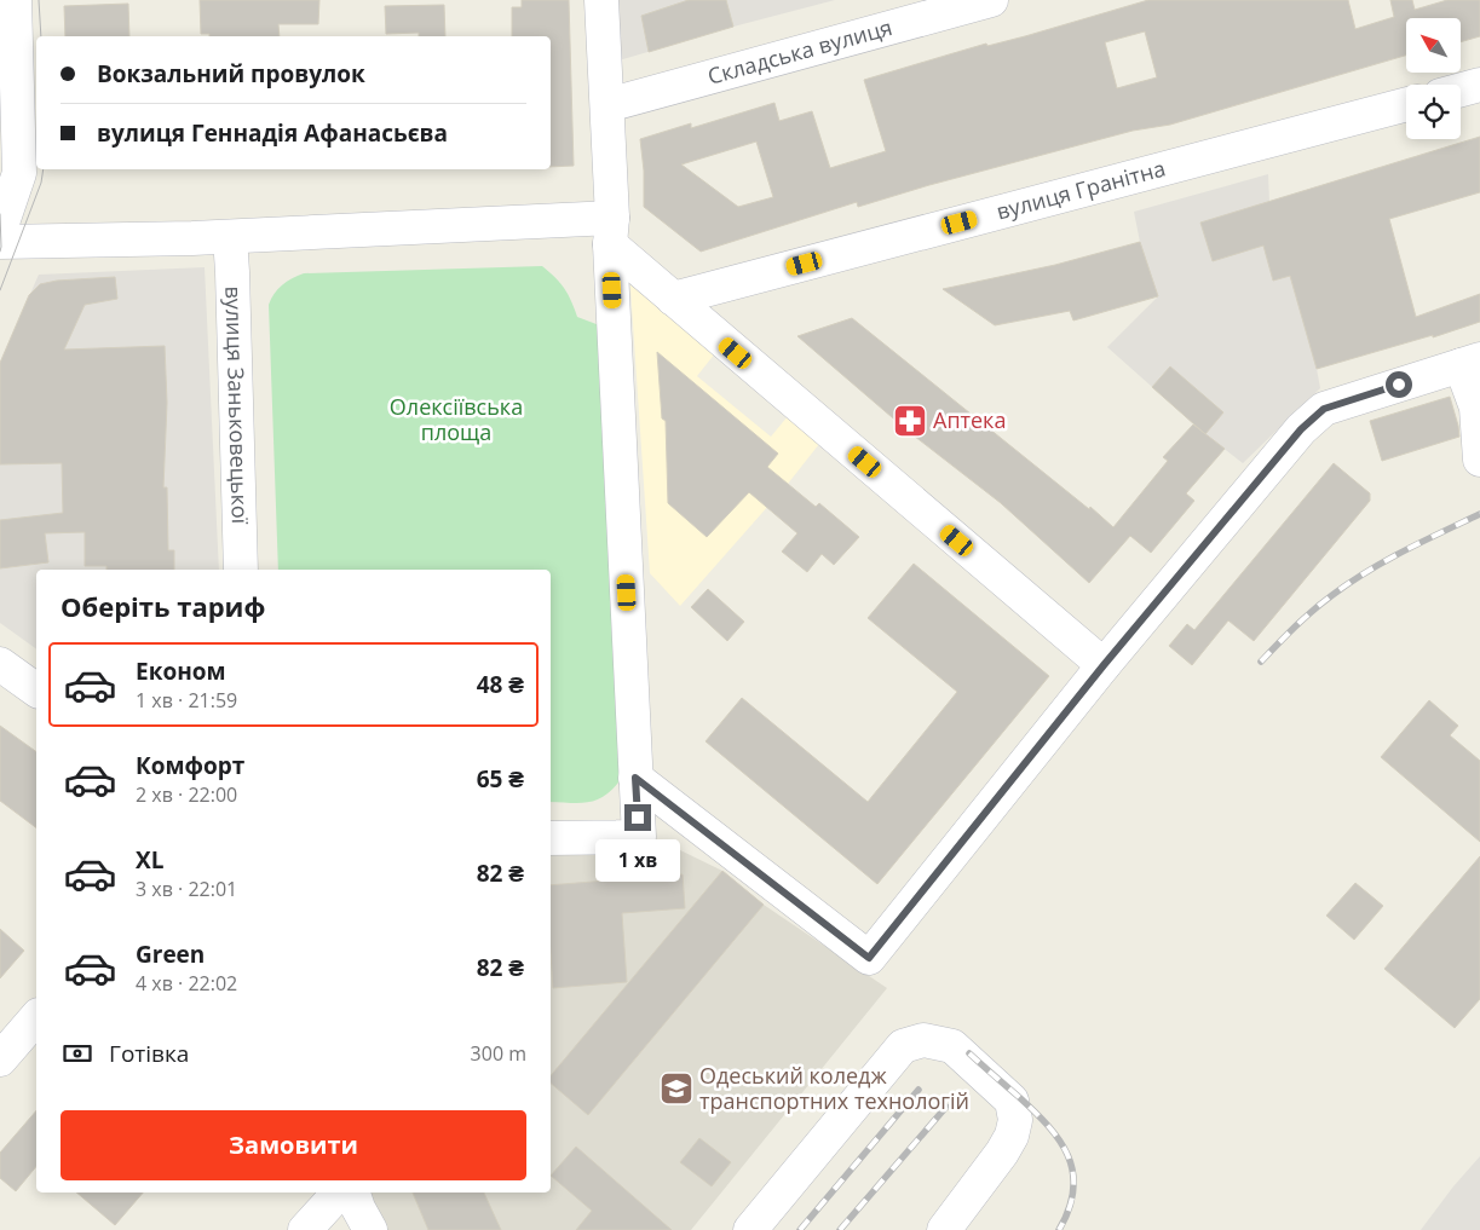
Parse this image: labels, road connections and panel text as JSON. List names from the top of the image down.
{
  "streets": {
    "street": ["Складська вулиця", "вулиця Гранітна", "вулиця Заньковецької"]
  },
  "parks": ["Олексіївська площа"],
  "places": {
    "pharmacy": ["Аптека"],
    "school or university": ["Одеський коледж транспортних технологій"]
  },
  "north": "top left",
  "page": {
    "banner": ["Вокзальний провулок", "вулиця Геннадія Афанасьєва"],
    "heading": "Оберіть тариф",
    "list": [
      {
        "name": "Економ",
        "note": "1 хв · 21:59",
        "value": "48 ₴"
      },
      {
        "name": "Комфорт",
        "note": "2 хв · 22:00",
        "value": "65 ₴"
      },
      {
        "name": "XL",
        "note": "3 хв · 22:01",
        "value": "82 ₴"
      },
      {
        "name": "Green",
        "note": "4 хв · 22:02",
        "value": "82 ₴"
      }
    ],
    "bubble": "1 хв",
    "pay": ["Готівка", "300 m"],
    "buttons": "Замовити"
  }
}
